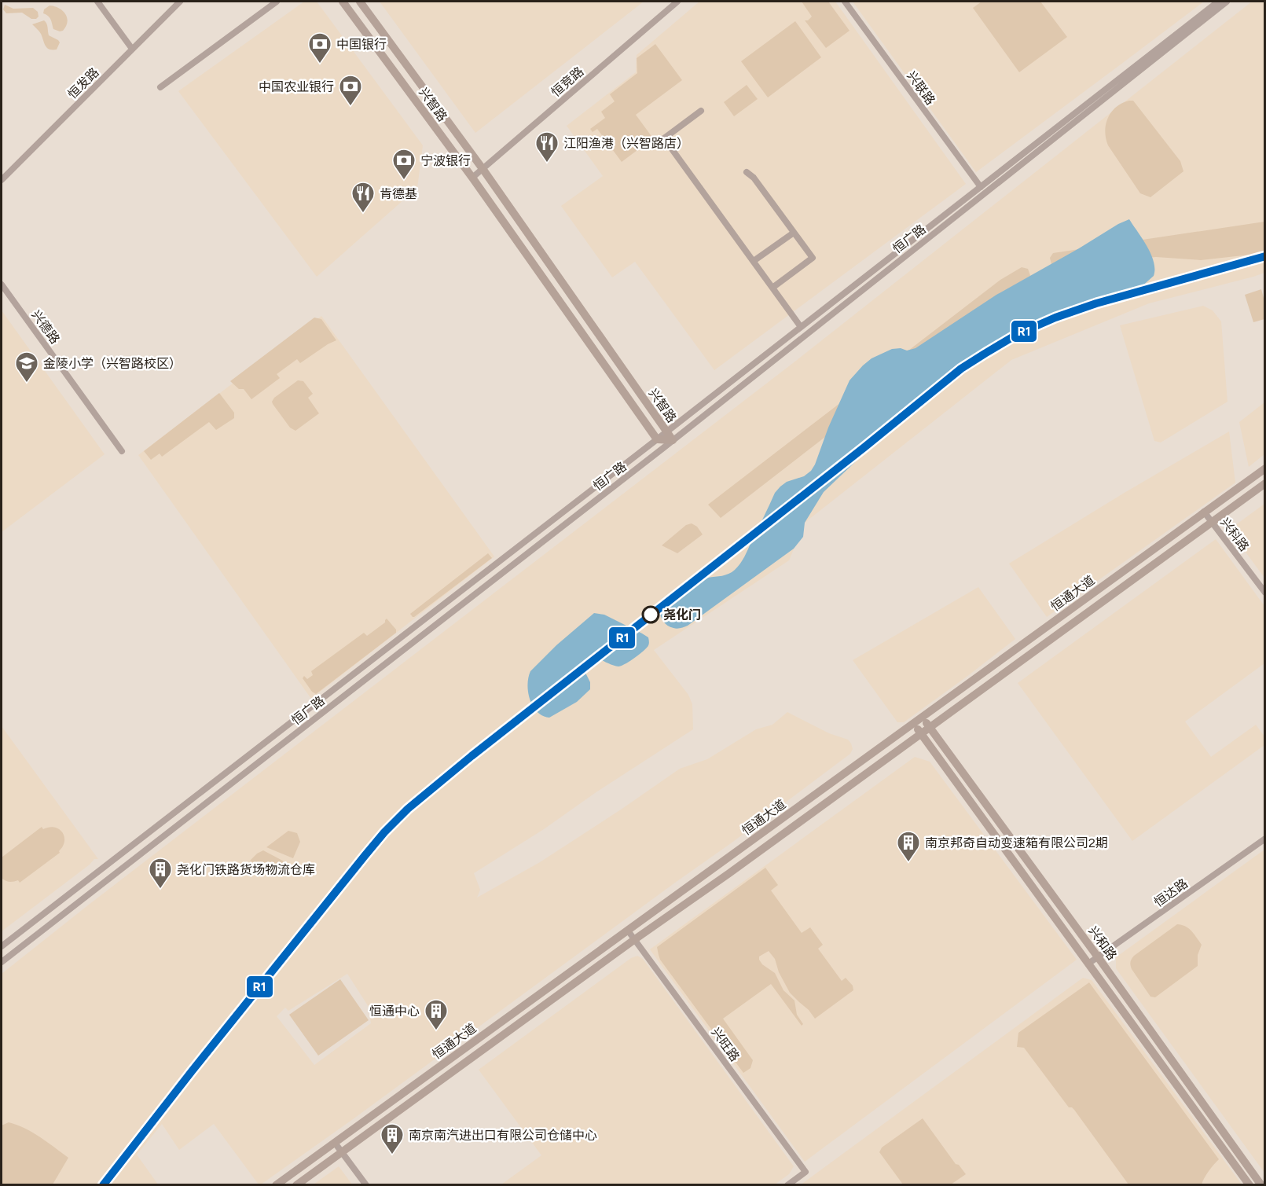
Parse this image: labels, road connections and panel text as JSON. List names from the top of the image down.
{
  "streets": {
    "main road": ["兴智路", "恒通大道", "兴和路"],
    "street": [
      "恒竞路",
      "恒发路",
      "兴联路",
      "恒广路",
      "兴德路",
      "兴科路",
      "恒达路",
      "兴旺路"
    ]
  },
  "crossings": [
    ["恒竞路", "兴智路"],
    ["兴联路", "恒广路"],
    ["兴智路", "恒广路"],
    ["兴科路", "恒通大道"],
    ["恒通大道", "兴和路"],
    ["恒通大道", "兴旺路"],
    ["恒达路", "兴和路"]
  ],
  "places": {
    "bank": ["中国银行", "中国农业银行", "宁波银行"],
    "restaurant": ["江阳渔港（兴智路店）", "肯德基"],
    "school or university": ["金陵小学（兴智路校区）"],
    "other": ["尧化门"],
    "building": [
      "南京邦奇自动变速箱有限公司2期",
      "尧化门铁路货场物流仓库",
      "恒通中心",
      "南京南汽进出口有限公司仓储中心"
    ]
  },
  "lines": ["transit line R1"]
}
